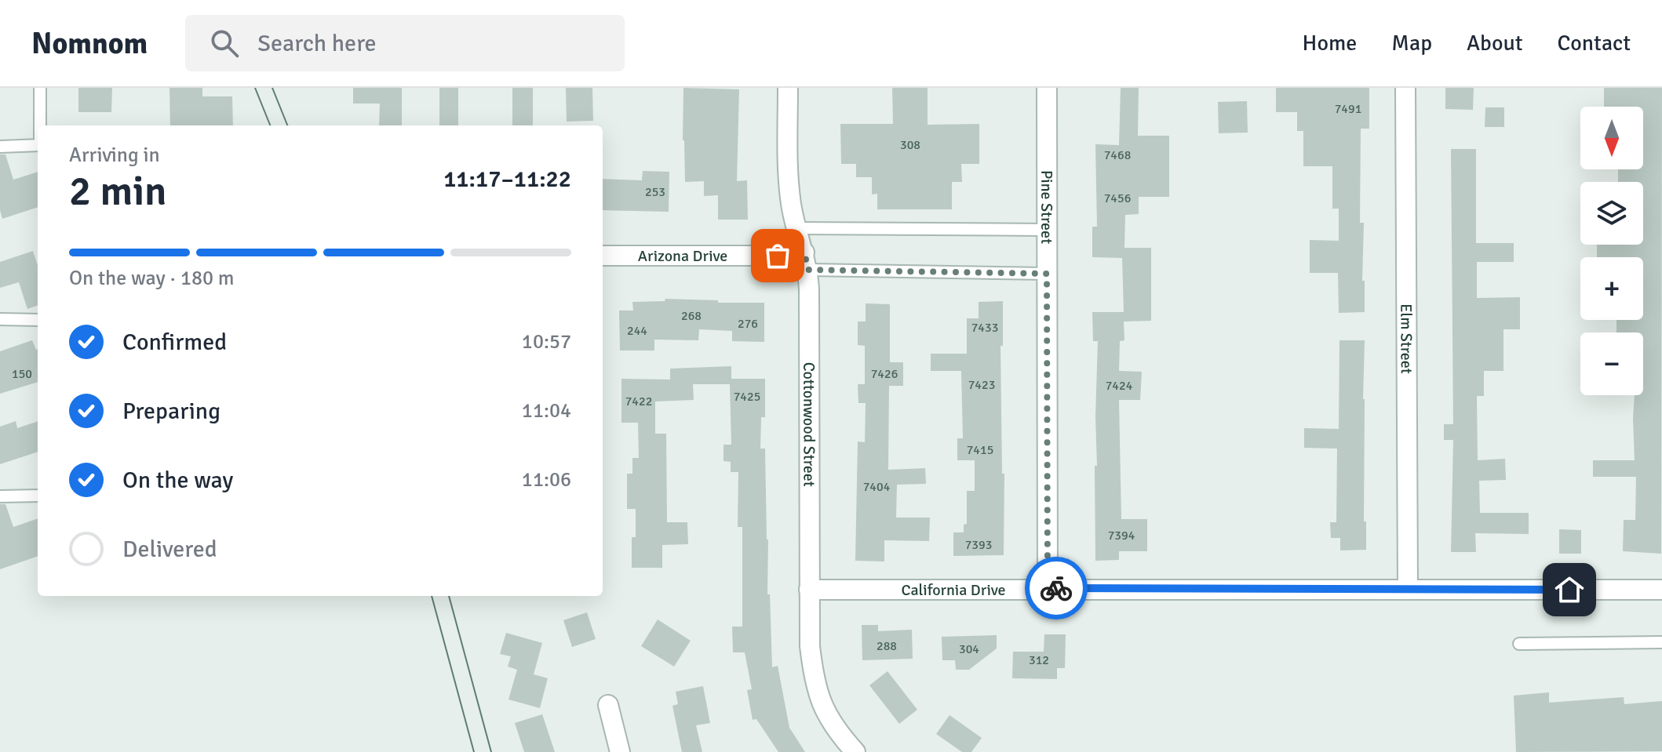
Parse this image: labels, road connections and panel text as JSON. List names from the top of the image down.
{
  "streets": {
    "street": [
      "Pine Street",
      "Arizona Drive",
      "Elm Street",
      "Cottonwood Street",
      "California Drive"
    ]
  },
  "crossings": [
    ["Pine Street", "California Drive"],
    ["Arizona Drive", "Cottonwood Street"],
    ["Elm Street", "California Drive"],
    ["Cottonwood Street", "California Drive"]
  ],
  "house_numbers": [
    "7491",
    "308",
    "7468",
    "253",
    "7456",
    "268",
    "276",
    "7433",
    "244",
    "150",
    "7426",
    "7423",
    "7424",
    "7425",
    "7422",
    "7415",
    "7404",
    "7394",
    "7393",
    "288",
    "304",
    "312"
  ],
  "north": "bottom",
  "page": {
    "header": "Nomnom",
    "search": "Search here",
    "nav": [
      "Home",
      "Map",
      "About",
      "Contact"
    ],
    "map_buttons": ["+", "−"],
    "heading": ["2 min", "Arriving in", "11:17–11:22"],
    "bar": "On the way · 180 m",
    "list": [
      ["Confirmed", "10:57"],
      ["Preparing", "11:04"],
      ["On the way", "11:06"],
      "Delivered"
    ]
  }
}
